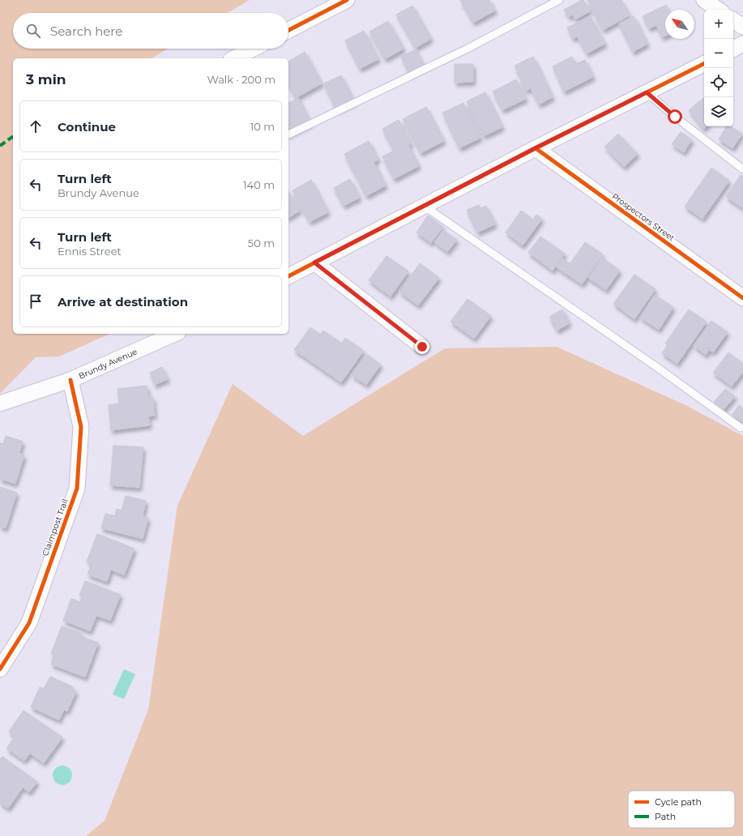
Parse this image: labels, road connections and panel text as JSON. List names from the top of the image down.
{
  "streets": {
    "street": ["Prospectors Street", "Brundy Avenue", "Claimpost Trail"]
  },
  "crossings": [
    ["Brundy Avenue", "Claimpost Trail"]
  ],
  "legend": ["Cycle path", "Path"],
  "north": "top left",
  "page": {
    "map_buttons": ["+", "−"],
    "search": "Search here",
    "heading": ["3 min", "Walk · 200 m"],
    "list": [
      ["Continue", "10 m"],
      ["Turn left", "Brundy Avenue", "140 m"],
      ["Turn left", "Ennis Street", "50 m"],
      "Arrive at destination"
    ]
  }
}
